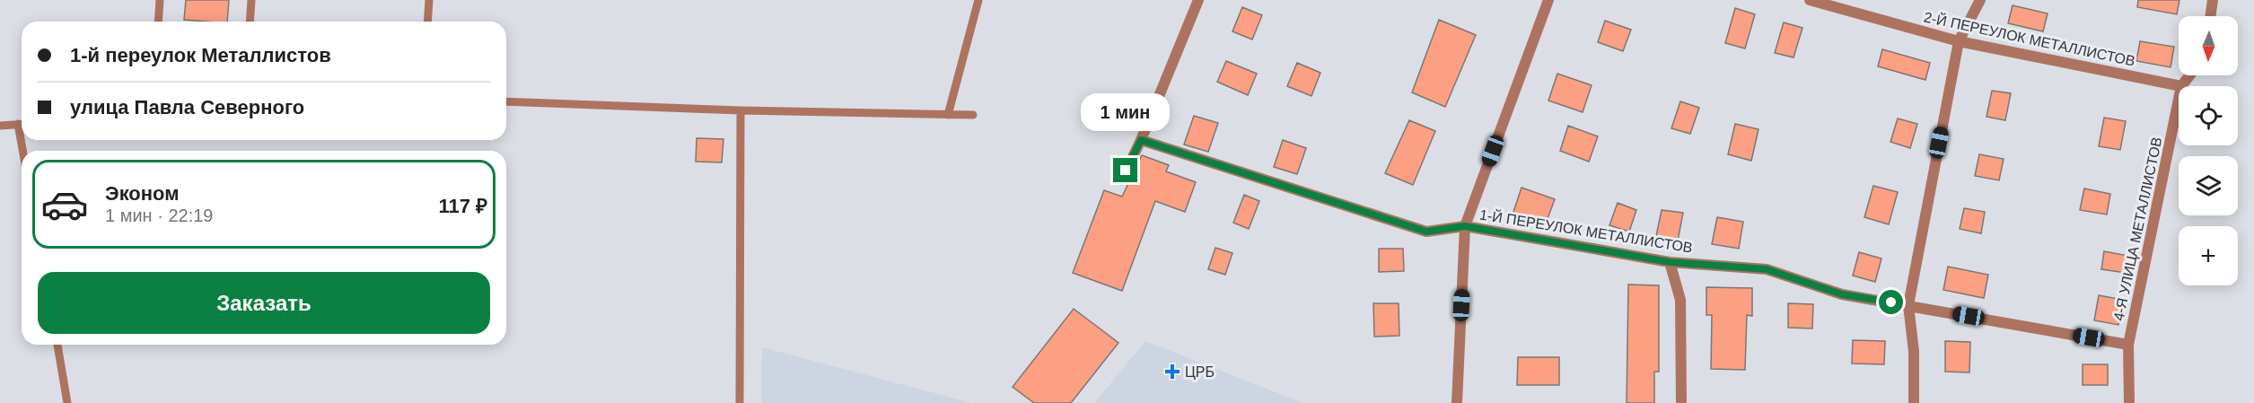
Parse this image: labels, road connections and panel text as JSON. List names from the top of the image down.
{
  "streets": {
    "street": ["2-Й ПЕРЕУЛОК МЕТАЛЛИСТОВ", "4-Я УЛИЦА МЕТАЛЛИСТОВ", "1-Й ПЕРЕУЛОК МЕТАЛЛИСТОВ"]
  },
  "crossings": [
    ["2-Й ПЕРЕУЛОК МЕТАЛЛИСТОВ", "4-Я УЛИЦА МЕТАЛЛИСТОВ"],
    ["4-Я УЛИЦА МЕТАЛЛИСТОВ", "1-Й ПЕРЕУЛОК МЕТАЛЛИСТОВ"]
  ],
  "places": {
    "health": ["ЦРБ"]
  },
  "north": "bottom",
  "page": {
    "map_buttons": "+",
    "banner": ["1-й переулок Металлистов", "улица Павла Северного"],
    "bubble": "1 мин",
    "list": [
      {
        "name": "Эконом",
        "note": "1 мин · 22:19",
        "value": "117 ₽"
      }
    ],
    "buttons": "Заказать"
  }
}
